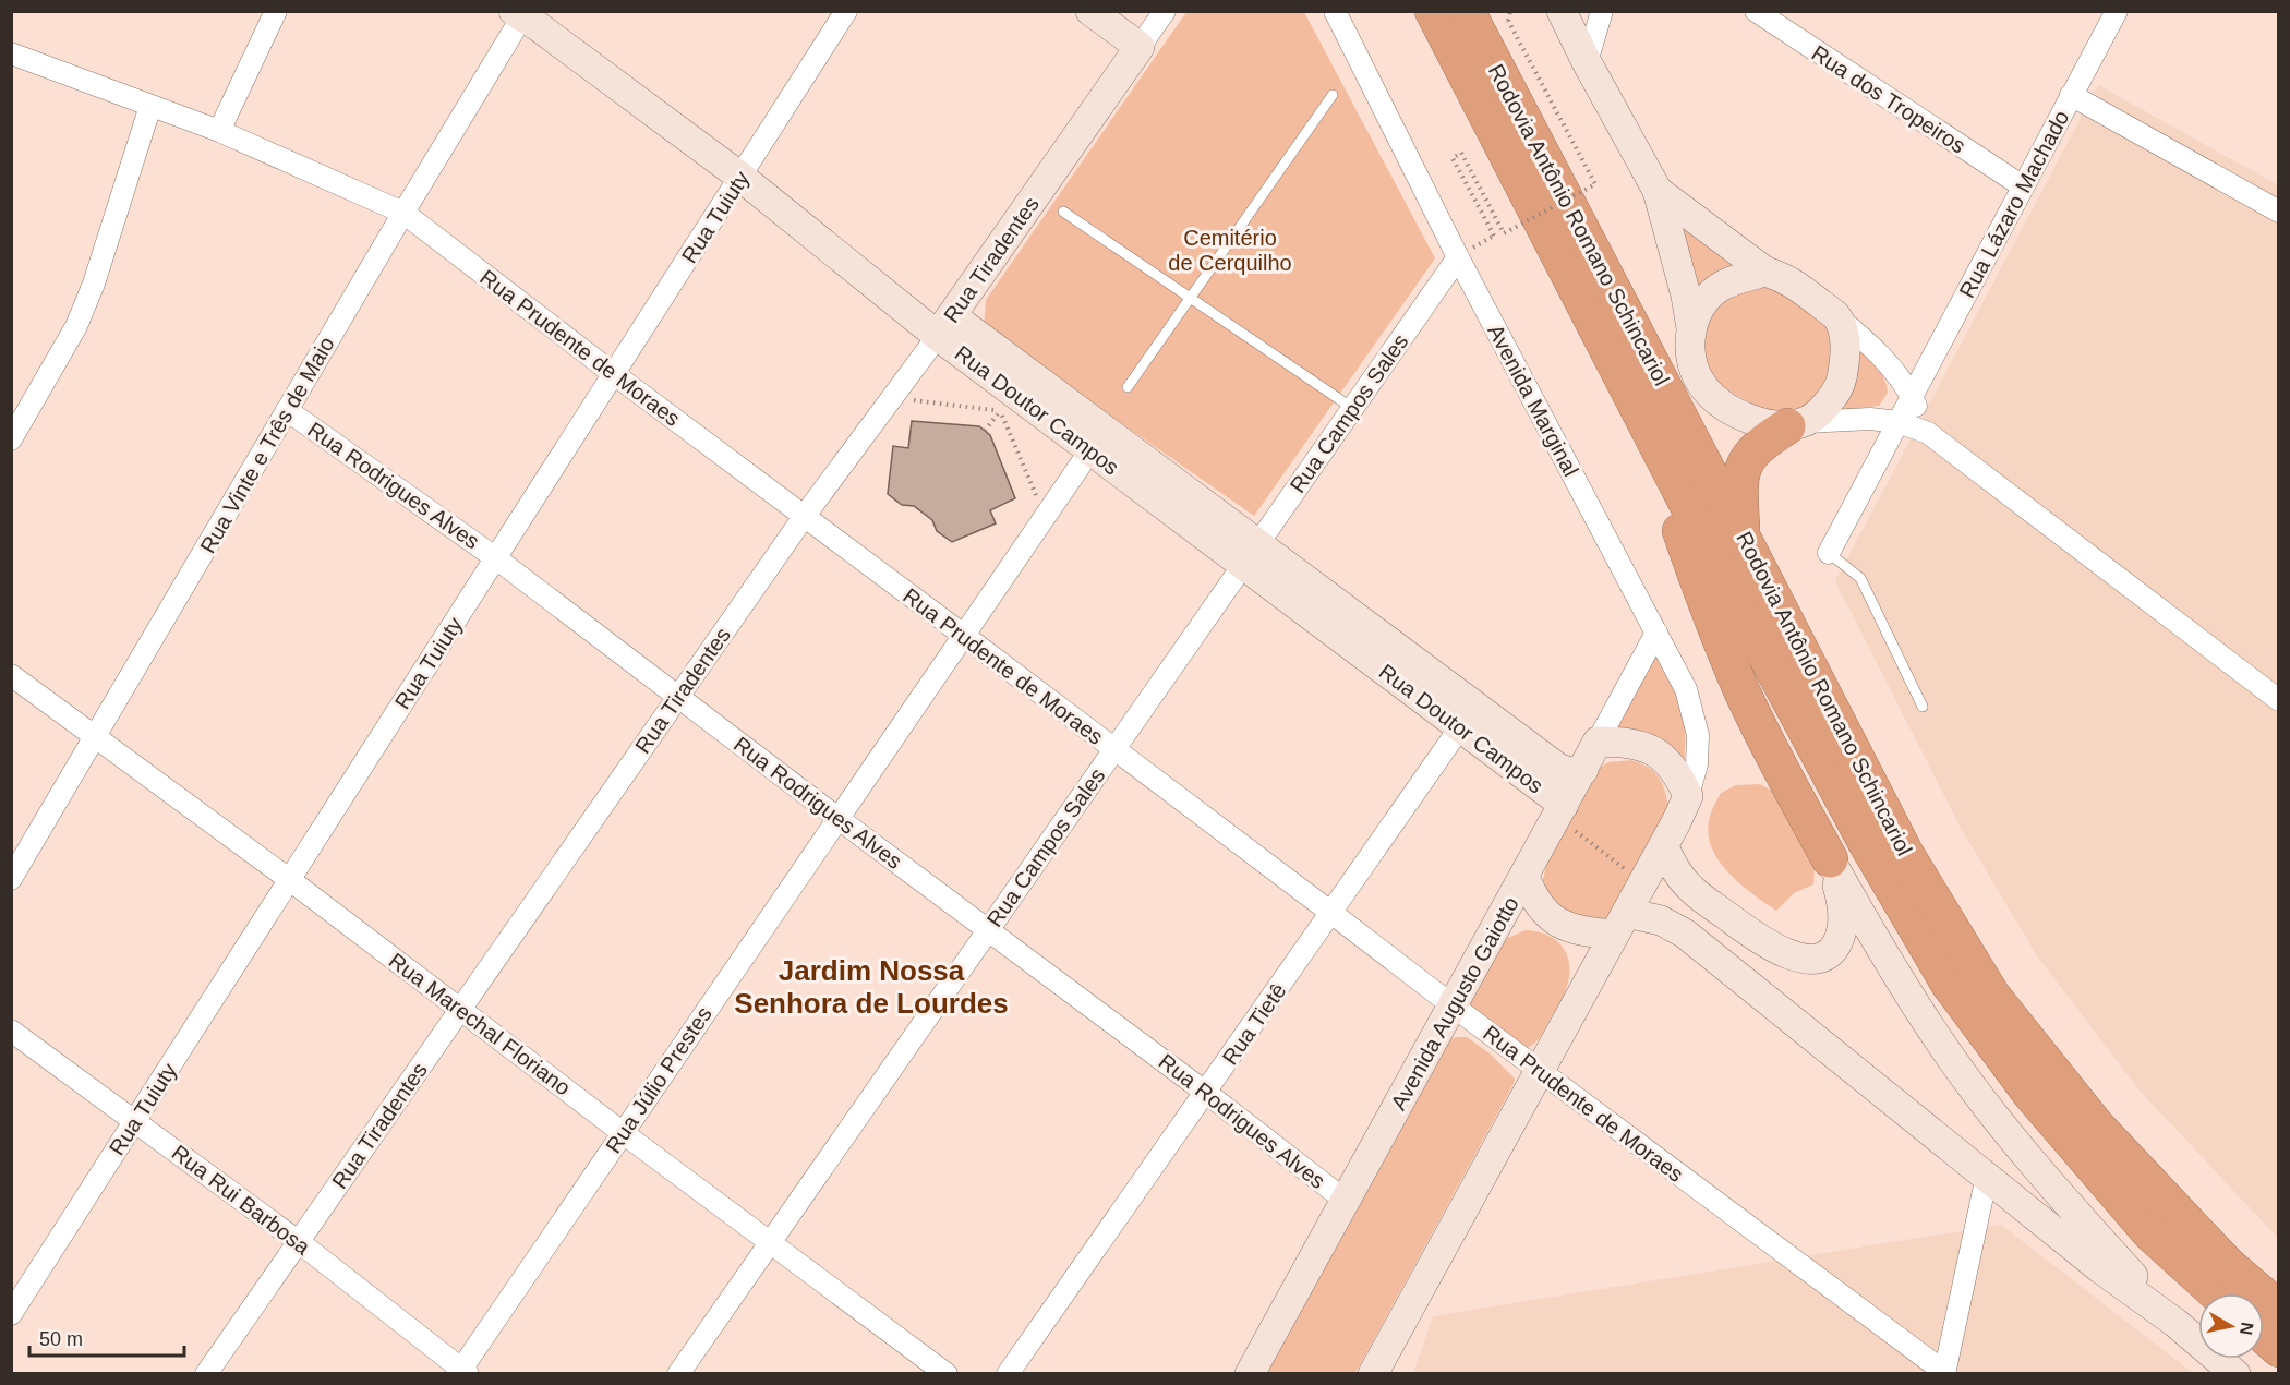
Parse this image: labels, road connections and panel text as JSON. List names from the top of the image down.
{
  "streets": {
    "highway": ["Rodovia Antônio Romano Schincariol"],
    "street": [
      "Rua dos Tropeiros",
      "Rua Lázaro Machado",
      "Rua Tuiuty",
      "Rua Tiradentes",
      "Rua Prudente de Moraes",
      "Avenida Marginal",
      "Rua Doutor Campos",
      "Rua Campos Sales",
      "Rua Vinte e Três de Maio",
      "Rua Rodrigues Alves",
      "Avenida Augusto Gaiotto",
      "Rua Marechal Floriano",
      "Rua Tietê",
      "Rua Júlio Prestes",
      "Rua Rui Barbosa"
    ]
  },
  "crossings": [
    ["Rua dos Tropeiros", "Rua Lázaro Machado"],
    ["Rua Tuiuty", "Rua Prudente de Moraes"],
    ["Rua Tuiuty", "Rua Doutor Campos"],
    ["Rua Tuiuty", "Rua Rodrigues Alves"],
    ["Rua Tuiuty", "Rua Marechal Floriano"],
    ["Rua Tuiuty", "Rua Rui Barbosa"],
    ["Rua Tiradentes", "Rua Prudente de Moraes"],
    ["Rua Tiradentes", "Rua Doutor Campos"],
    ["Rua Tiradentes", "Rua Rodrigues Alves"],
    ["Rua Tiradentes", "Rua Marechal Floriano"],
    ["Rua Tiradentes", "Rua Rui Barbosa"],
    ["Rua Prudente de Moraes", "Rua Campos Sales"],
    ["Rua Prudente de Moraes", "Rua Vinte e Três de Maio"],
    ["Rua Prudente de Moraes", "Avenida Augusto Gaiotto"],
    ["Rua Prudente de Moraes", "Rua Tietê"],
    ["Rua Prudente de Moraes", "Rua Júlio Prestes"],
    ["Avenida Marginal", "Rua Campos Sales"],
    ["Avenida Marginal", "Avenida Augusto Gaiotto"],
    ["Rua Doutor Campos", "Rua Campos Sales"],
    ["Rua Doutor Campos", "Rua Vinte e Três de Maio"],
    ["Rua Doutor Campos", "Avenida Augusto Gaiotto"],
    ["Rua Doutor Campos", "Rua Tietê"],
    ["Rua Doutor Campos", "Rua Júlio Prestes"],
    ["Rua Campos Sales", "Rua Rodrigues Alves"],
    ["Rua Campos Sales", "Rua Marechal Floriano"],
    ["Rua Vinte e Três de Maio", "Rua Rodrigues Alves"],
    ["Rua Vinte e Três de Maio", "Rua Marechal Floriano"],
    ["Rua Rodrigues Alves", "Avenida Augusto Gaiotto"],
    ["Rua Rodrigues Alves", "Rua Tietê"],
    ["Rua Rodrigues Alves", "Rua Júlio Prestes"],
    ["Rua Marechal Floriano", "Rua Júlio Prestes"],
    ["Rua Júlio Prestes", "Rua Rui Barbosa"]
  ],
  "districts": ["Jardim Nossa Senhora de Lourdes"],
  "parks": ["Cemitério de Cerquilho"],
  "scale_bar": "50 m",
  "north": "right"
}
